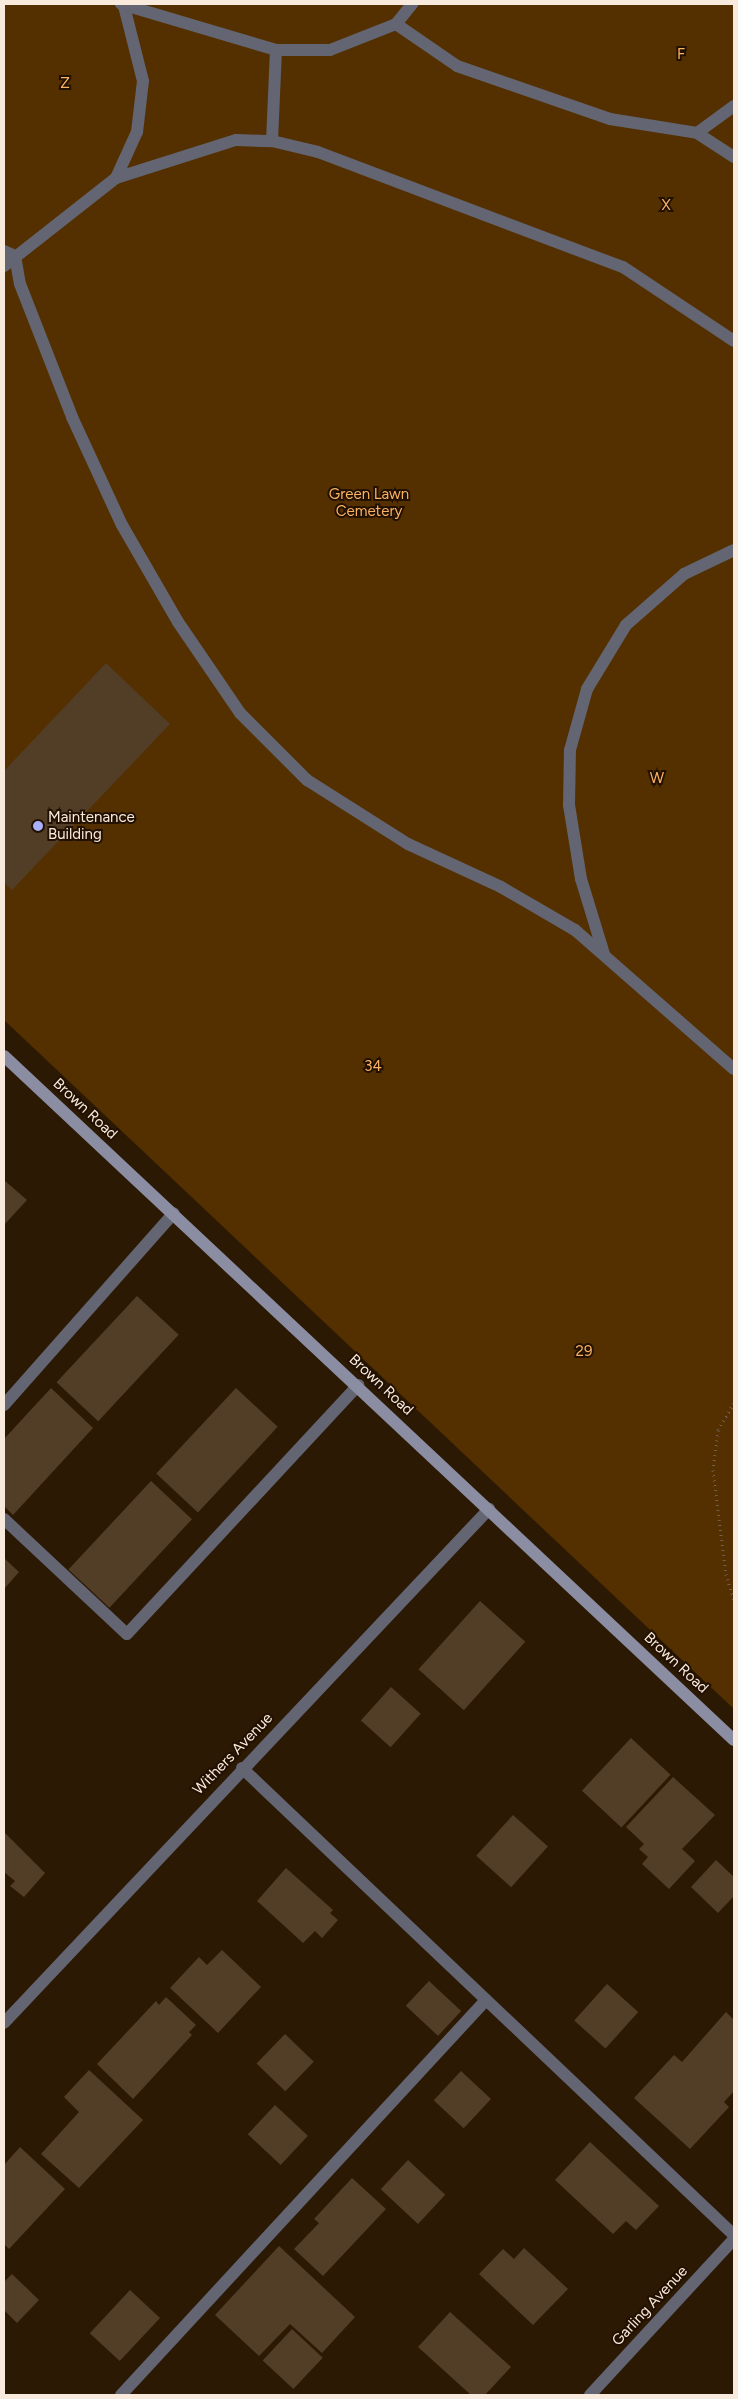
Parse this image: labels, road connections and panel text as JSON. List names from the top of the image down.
{
  "streets": {
    "main road": ["Brown Road"],
    "street": ["Withers Avenue", "Garling Avenue"]
  },
  "crossings": [
    ["Brown Road", "Withers Avenue"]
  ],
  "parks": [
    "F",
    "Z",
    "X",
    "Green Lawn Cemetery",
    "W",
    "34",
    "29"
  ],
  "places": ["Maintenance Building"]
}
